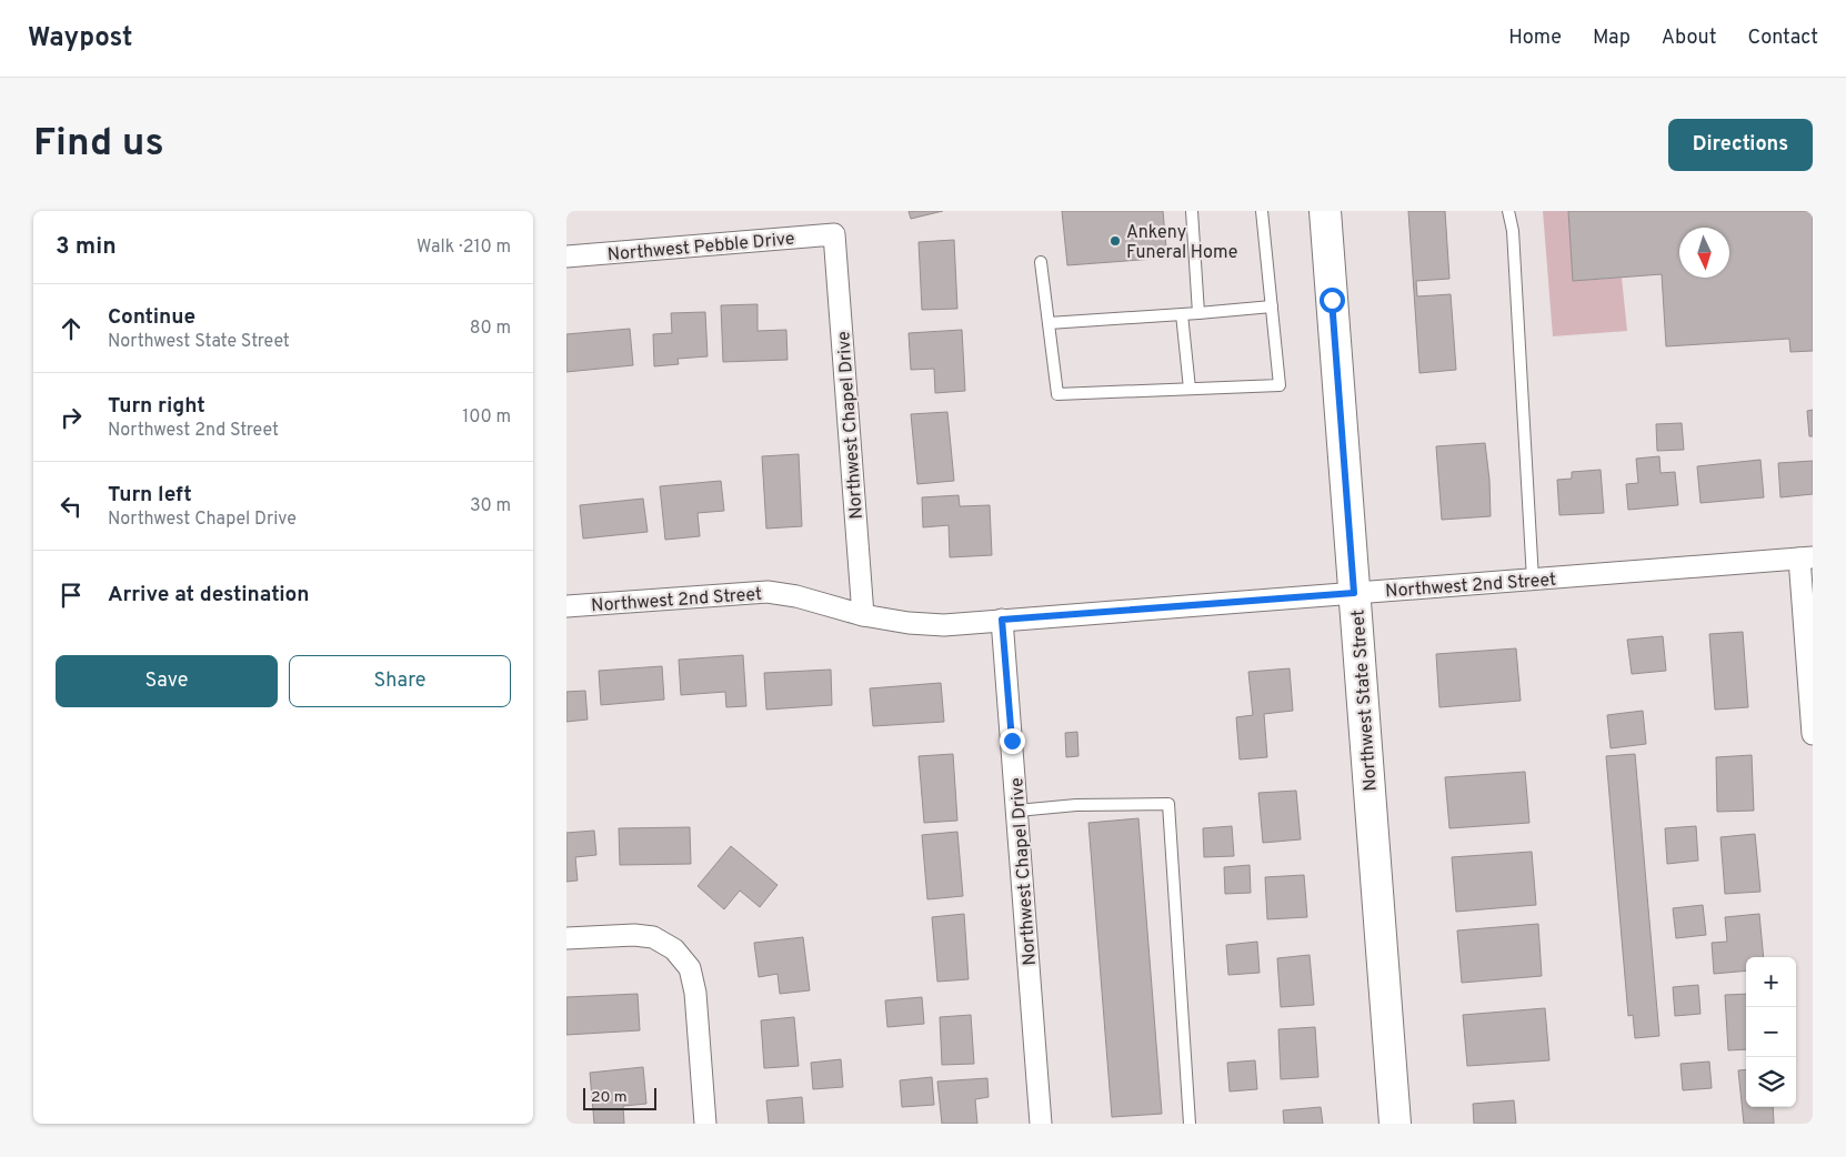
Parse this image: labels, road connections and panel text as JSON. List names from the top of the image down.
{
  "streets": {
    "main road": ["Northwest State Street"],
    "street": ["Northwest Pebble Drive", "Northwest Chapel Drive", "Northwest 2nd Street"]
  },
  "crossings": [
    ["Northwest Pebble Drive", "Northwest Chapel Drive"],
    ["Northwest Chapel Drive", "Northwest 2nd Street"],
    ["Northwest 2nd Street", "Northwest State Street"]
  ],
  "places": ["Ankeny Funeral Home"],
  "scale_bar": "20 m",
  "north": "bottom",
  "page": {
    "header": "Waypost",
    "nav": [
      "Home",
      "Map",
      "About",
      "Contact"
    ],
    "buttons": [
      "Directions",
      ["Save", "Share"]
    ],
    "title": "Find us",
    "heading": ["3 min", "Walk · 210 m"],
    "list": [
      ["Continue", "Northwest State Street", "80 m"],
      ["Turn right", "Northwest 2nd Street", "100 m"],
      ["Turn left", "Northwest Chapel Drive", "30 m"],
      "Arrive at destination"
    ],
    "map_buttons": ["+", "−"],
    "scale": "20 m"
  }
}
